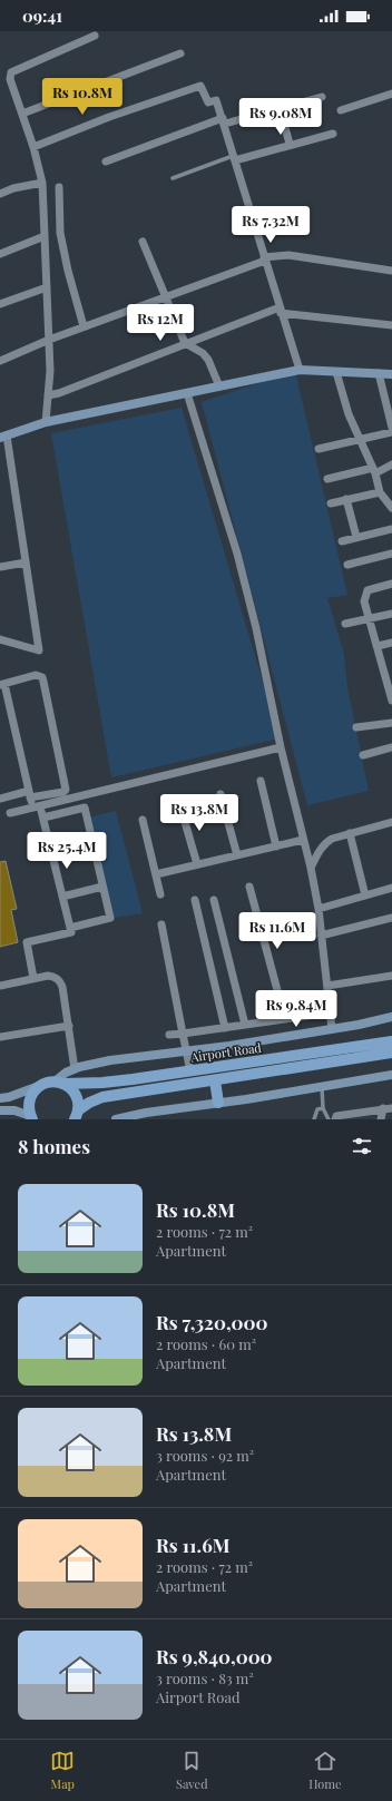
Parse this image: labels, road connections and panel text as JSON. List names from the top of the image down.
{
  "streets": {
    "main road": ["Airport Road"]
  },
  "page": {
    "status": "09:41",
    "price": [
      "Rs 10.8M",
      "Rs 9.08M",
      "Rs 7.32M",
      "Rs 12M",
      "Rs 13.8M",
      "Rs 25.4M",
      "Rs 11.6M",
      "Rs 9.84M"
    ],
    "heading": "8 homes",
    "list": [
      {
        "name": "Rs 10.8M",
        "note": "2 rooms · 72 m² · Apartment"
      },
      {
        "name": "Rs 7,320,000",
        "note": "2 rooms · 60 m² · Apartment"
      },
      {
        "name": "Rs 13.8M",
        "note": "3 rooms · 92 m² · Apartment"
      },
      {
        "name": "Rs 11.6M",
        "note": "2 rooms · 72 m² · Apartment"
      },
      {
        "name": "Rs 9,840,000",
        "note": "3 rooms · 83 m² · Airport Road"
      }
    ],
    "tabs": ["Map", "Saved", "Home"]
  }
}
